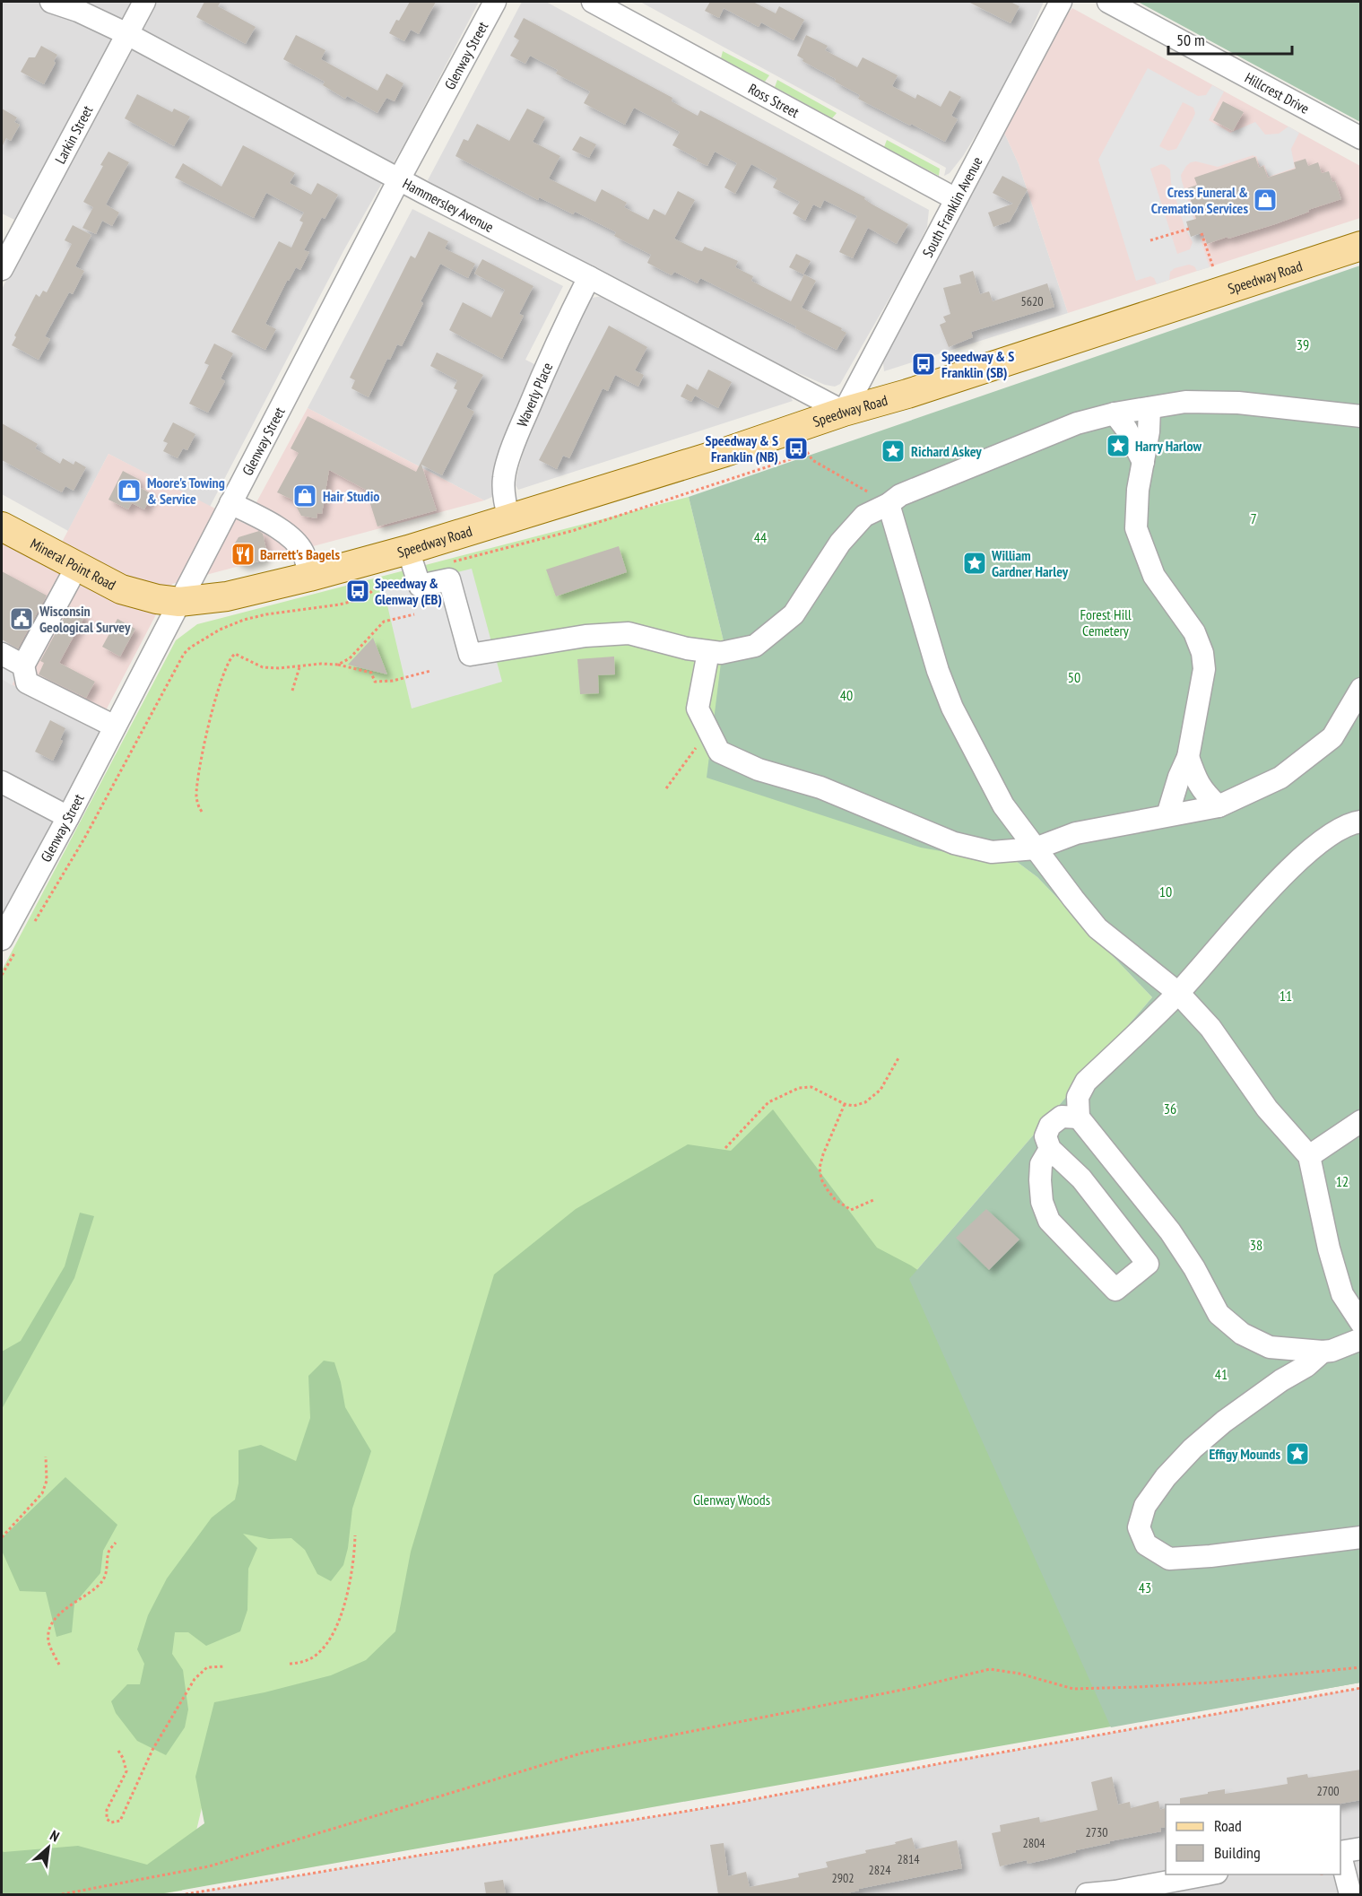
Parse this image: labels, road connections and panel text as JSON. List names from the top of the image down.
{
  "streets": {
    "main road": ["Speedway Road", "Mineral Point Road"],
    "street": [
      "Glenway Street",
      "Hillcrest Drive",
      "Ross Street",
      "Larkin Street",
      "Hammersley Avenue",
      "South Franklin Avenue",
      "Waverly Place"
    ]
  },
  "crossings": [
    ["Glenway Street", "Hammersley Avenue"],
    ["Glenway Street", "Speedway Road"],
    ["Glenway Street", "Mineral Point Road"],
    ["Ross Street", "South Franklin Avenue"],
    ["Larkin Street", "Hammersley Avenue"],
    ["Hammersley Avenue", "South Franklin Avenue"],
    ["Hammersley Avenue", "Speedway Road"],
    ["Hammersley Avenue", "Waverly Place"],
    ["South Franklin Avenue", "Speedway Road"],
    ["Speedway Road", "Waverly Place"],
    ["Speedway Road", "Mineral Point Road"]
  ],
  "parks": [
    "39",
    "7",
    "44",
    "Forest Hill Cemetery",
    "50",
    "40",
    "10",
    "11",
    "36",
    "12",
    "38",
    "41",
    "Glenway Woods",
    "43"
  ],
  "places": {
    "shop": ["Cress Funeral & Cremation Services", "Moore's Towing & Service", "Hair Studio"],
    "bus stop": ["Speedway & S Franklin (SB)", "Speedway & S Franklin (NB)", "Speedway & Glenway (EB)"],
    "place": [
      "Harry Harlow",
      "Richard Askey",
      "William Gardner Harley",
      "Effigy Mounds"
    ],
    "restaurant": ["Barrett's Bagels"],
    "public building": ["Wisconsin Geological Survey"]
  },
  "house_numbers": [
    "5620",
    "2700",
    "2730",
    "2804",
    "2814",
    "2824",
    "2902"
  ],
  "legend": ["Road", "Building"],
  "scale_bar": "50 m",
  "north": "top right"
}
